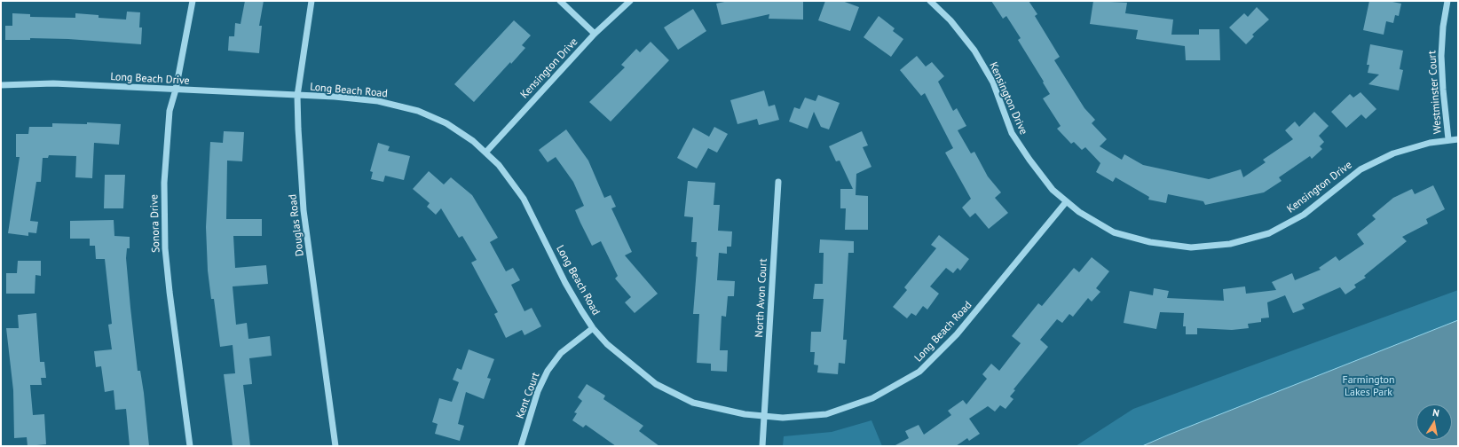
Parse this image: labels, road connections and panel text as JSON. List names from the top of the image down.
{
  "streets": {
    "street": [
      "Kensington Drive",
      "Long Beach Drive",
      "Long Beach Road",
      "Westminster Court",
      "Sonora Drive",
      "Douglas Road",
      "North Avon Court",
      "Kent Court"
    ]
  },
  "crossings": [
    ["Kensington Drive", "Long Beach Road"],
    ["Kensington Drive", "Westminster Court"],
    ["Long Beach Drive", "Long Beach Road"],
    ["Long Beach Drive", "Sonora Drive"],
    ["Long Beach Drive", "Douglas Road"],
    ["Long Beach Road", "Douglas Road"],
    ["Long Beach Road", "North Avon Court"],
    ["Long Beach Road", "Kent Court"]
  ],
  "parks": ["Farmington Lakes Park"],
  "north": "top"
}
